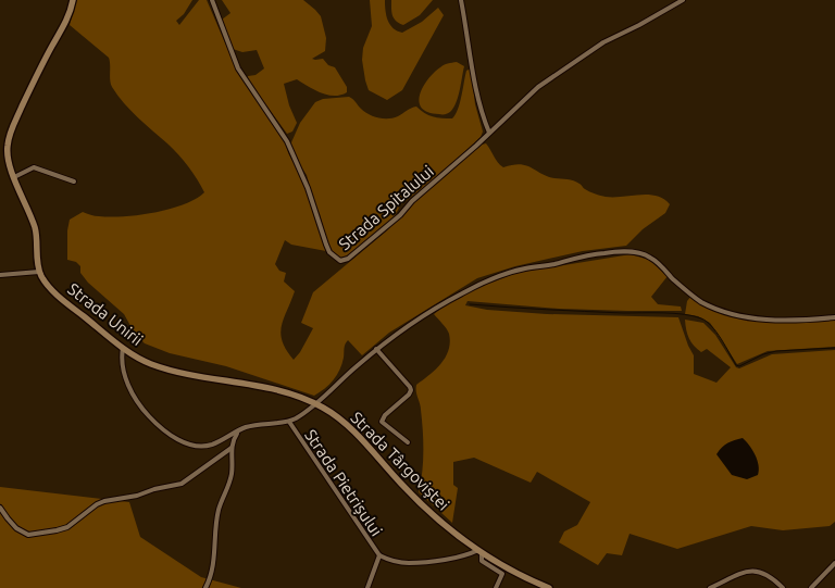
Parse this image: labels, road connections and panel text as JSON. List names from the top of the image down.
{
  "streets": {
    "main road": ["Strada Unirii", "Strada Târgoviștei"],
    "street": ["Strada Spitalului", "Strada Pietrișului"]
  },
  "crossings": [
    ["Strada Unirii", "Strada Târgoviștei"],
    ["Strada Unirii", "Strada Pietrișului"],
    ["Strada Târgoviștei", "Strada Pietrișului"]
  ]
}
